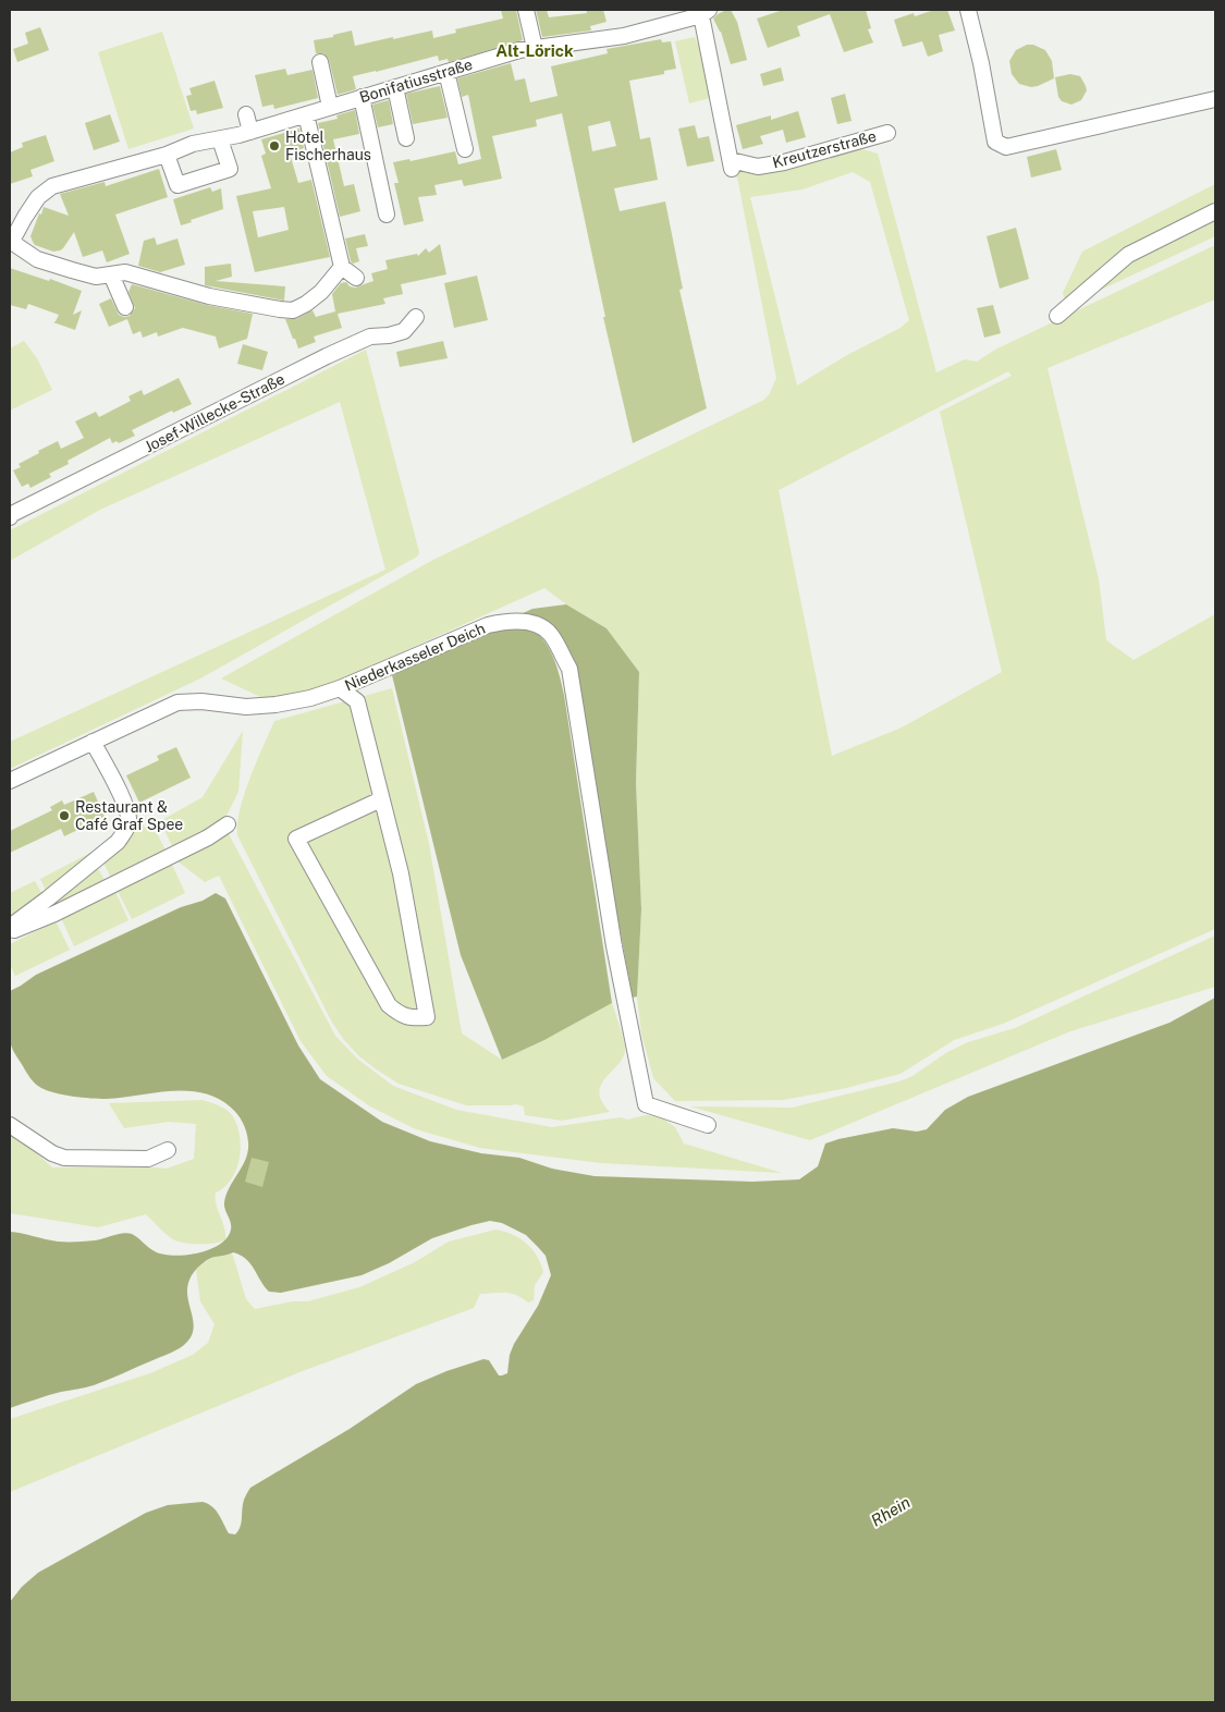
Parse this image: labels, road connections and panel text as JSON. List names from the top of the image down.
{
  "streets": {
    "street": [
      "Bonifatiusstraße",
      "Kreutzerstraße",
      "Josef-Willecke-Straße",
      "Niederkasseler Deich"
    ]
  },
  "crossings": [
    ["Bonifatiusstraße", "Kreutzerstraße"]
  ],
  "districts": ["Alt-Lörick"],
  "water": ["Rhein"],
  "places": ["Hotel Fischerhaus", "Restaurant & Café Graf Spee"]
}
